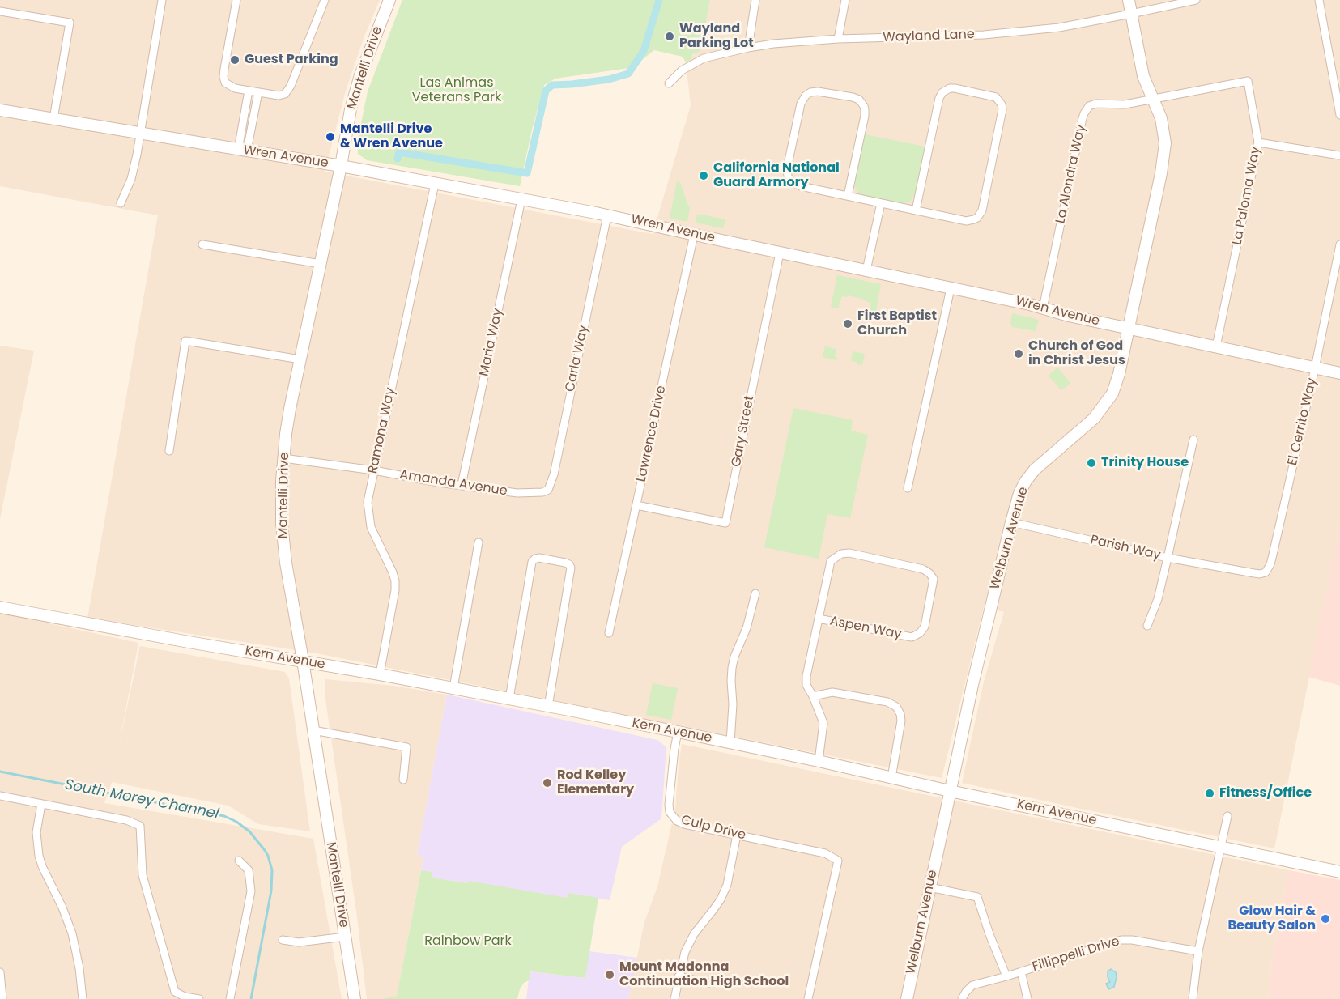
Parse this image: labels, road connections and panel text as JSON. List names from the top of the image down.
{
  "streets": {
    "street": [
      "Wayland Lane",
      "Mantelli Drive",
      "Wren Avenue",
      "La Alondra Way",
      "La Paloma Way",
      "Maria Way",
      "Carla Way",
      "El Cerrito Way",
      "Ramona Way",
      "Gary Street",
      "Lawrence Drive",
      "Amanda Avenue",
      "Welburn Avenue",
      "Parish Way",
      "Aspen Way",
      "Kern Avenue",
      "Culp Drive",
      "Fillippelli Drive"
    ]
  },
  "crossings": [
    ["Wayland Lane", "Welburn Avenue"],
    ["Mantelli Drive", "Wren Avenue"],
    ["Mantelli Drive", "Amanda Avenue"],
    ["Mantelli Drive", "Kern Avenue"],
    ["Wren Avenue", "La Alondra Way"],
    ["Wren Avenue", "La Paloma Way"],
    ["Wren Avenue", "Maria Way"],
    ["Wren Avenue", "Carla Way"],
    ["Wren Avenue", "El Cerrito Way"],
    ["Wren Avenue", "Ramona Way"],
    ["Wren Avenue", "Gary Street"],
    ["Wren Avenue", "Lawrence Drive"],
    ["Wren Avenue", "Welburn Avenue"],
    ["La Alondra Way", "La Paloma Way"],
    ["La Alondra Way", "Welburn Avenue"],
    ["La Paloma Way", "Welburn Avenue"],
    ["Maria Way", "Amanda Avenue"],
    ["Carla Way", "Amanda Avenue"],
    ["El Cerrito Way", "Parish Way"],
    ["Ramona Way", "Amanda Avenue"],
    ["Ramona Way", "Kern Avenue"],
    ["Gary Street", "Lawrence Drive"],
    ["Welburn Avenue", "Parish Way"],
    ["Welburn Avenue", "Kern Avenue"],
    ["Kern Avenue", "Culp Drive"]
  ],
  "water": ["South Morey Channel"],
  "parks": ["Las Animas Veterans Park", "Rainbow Park"],
  "places": [
    "Wayland Parking Lot",
    "Guest Parking",
    "Mantelli Drive & Wren Avenue",
    "California National Guard Armory",
    "First Baptist Church",
    "Church of God in Christ Jesus",
    "Trinity House",
    "Rod Kelley Elementary",
    "Fitness/Office",
    "Glow Hair & Beauty Salon",
    "Mount Madonna Continuation High School"
  ]
}
